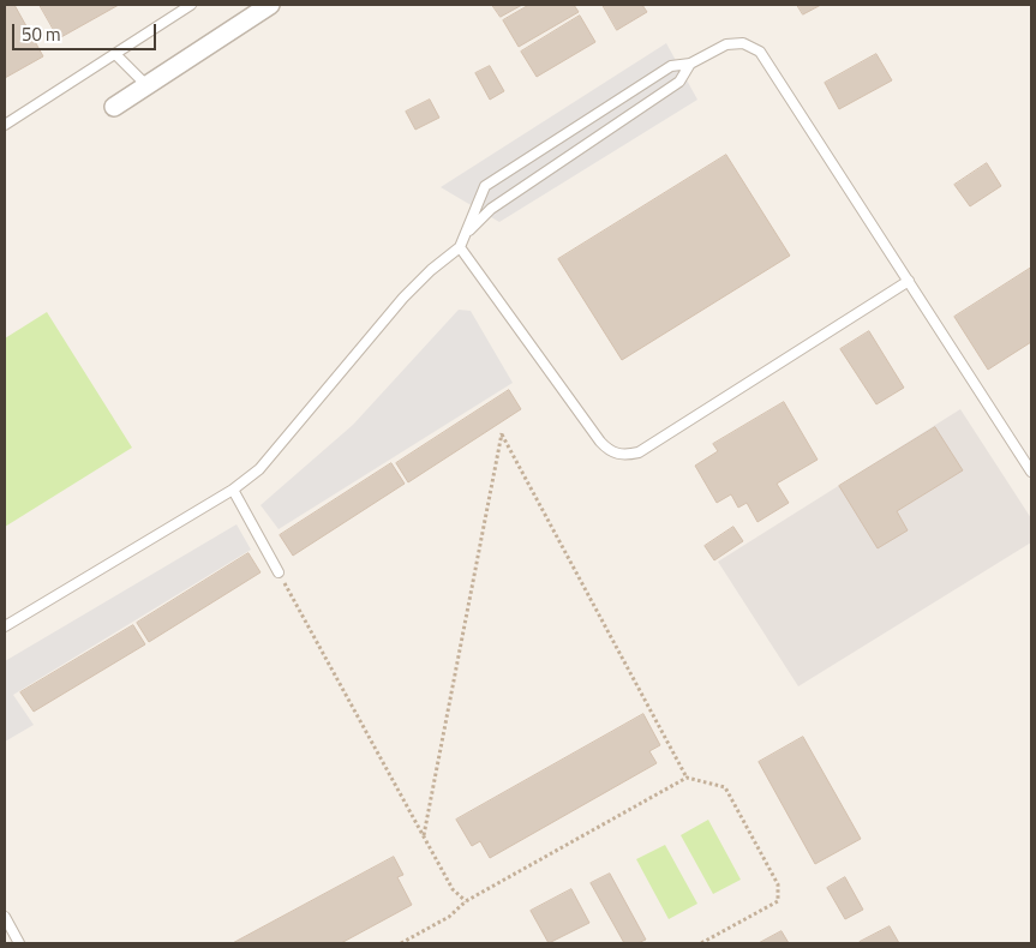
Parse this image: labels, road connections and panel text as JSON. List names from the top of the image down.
{
  "scale_bar": "50 m"
}
